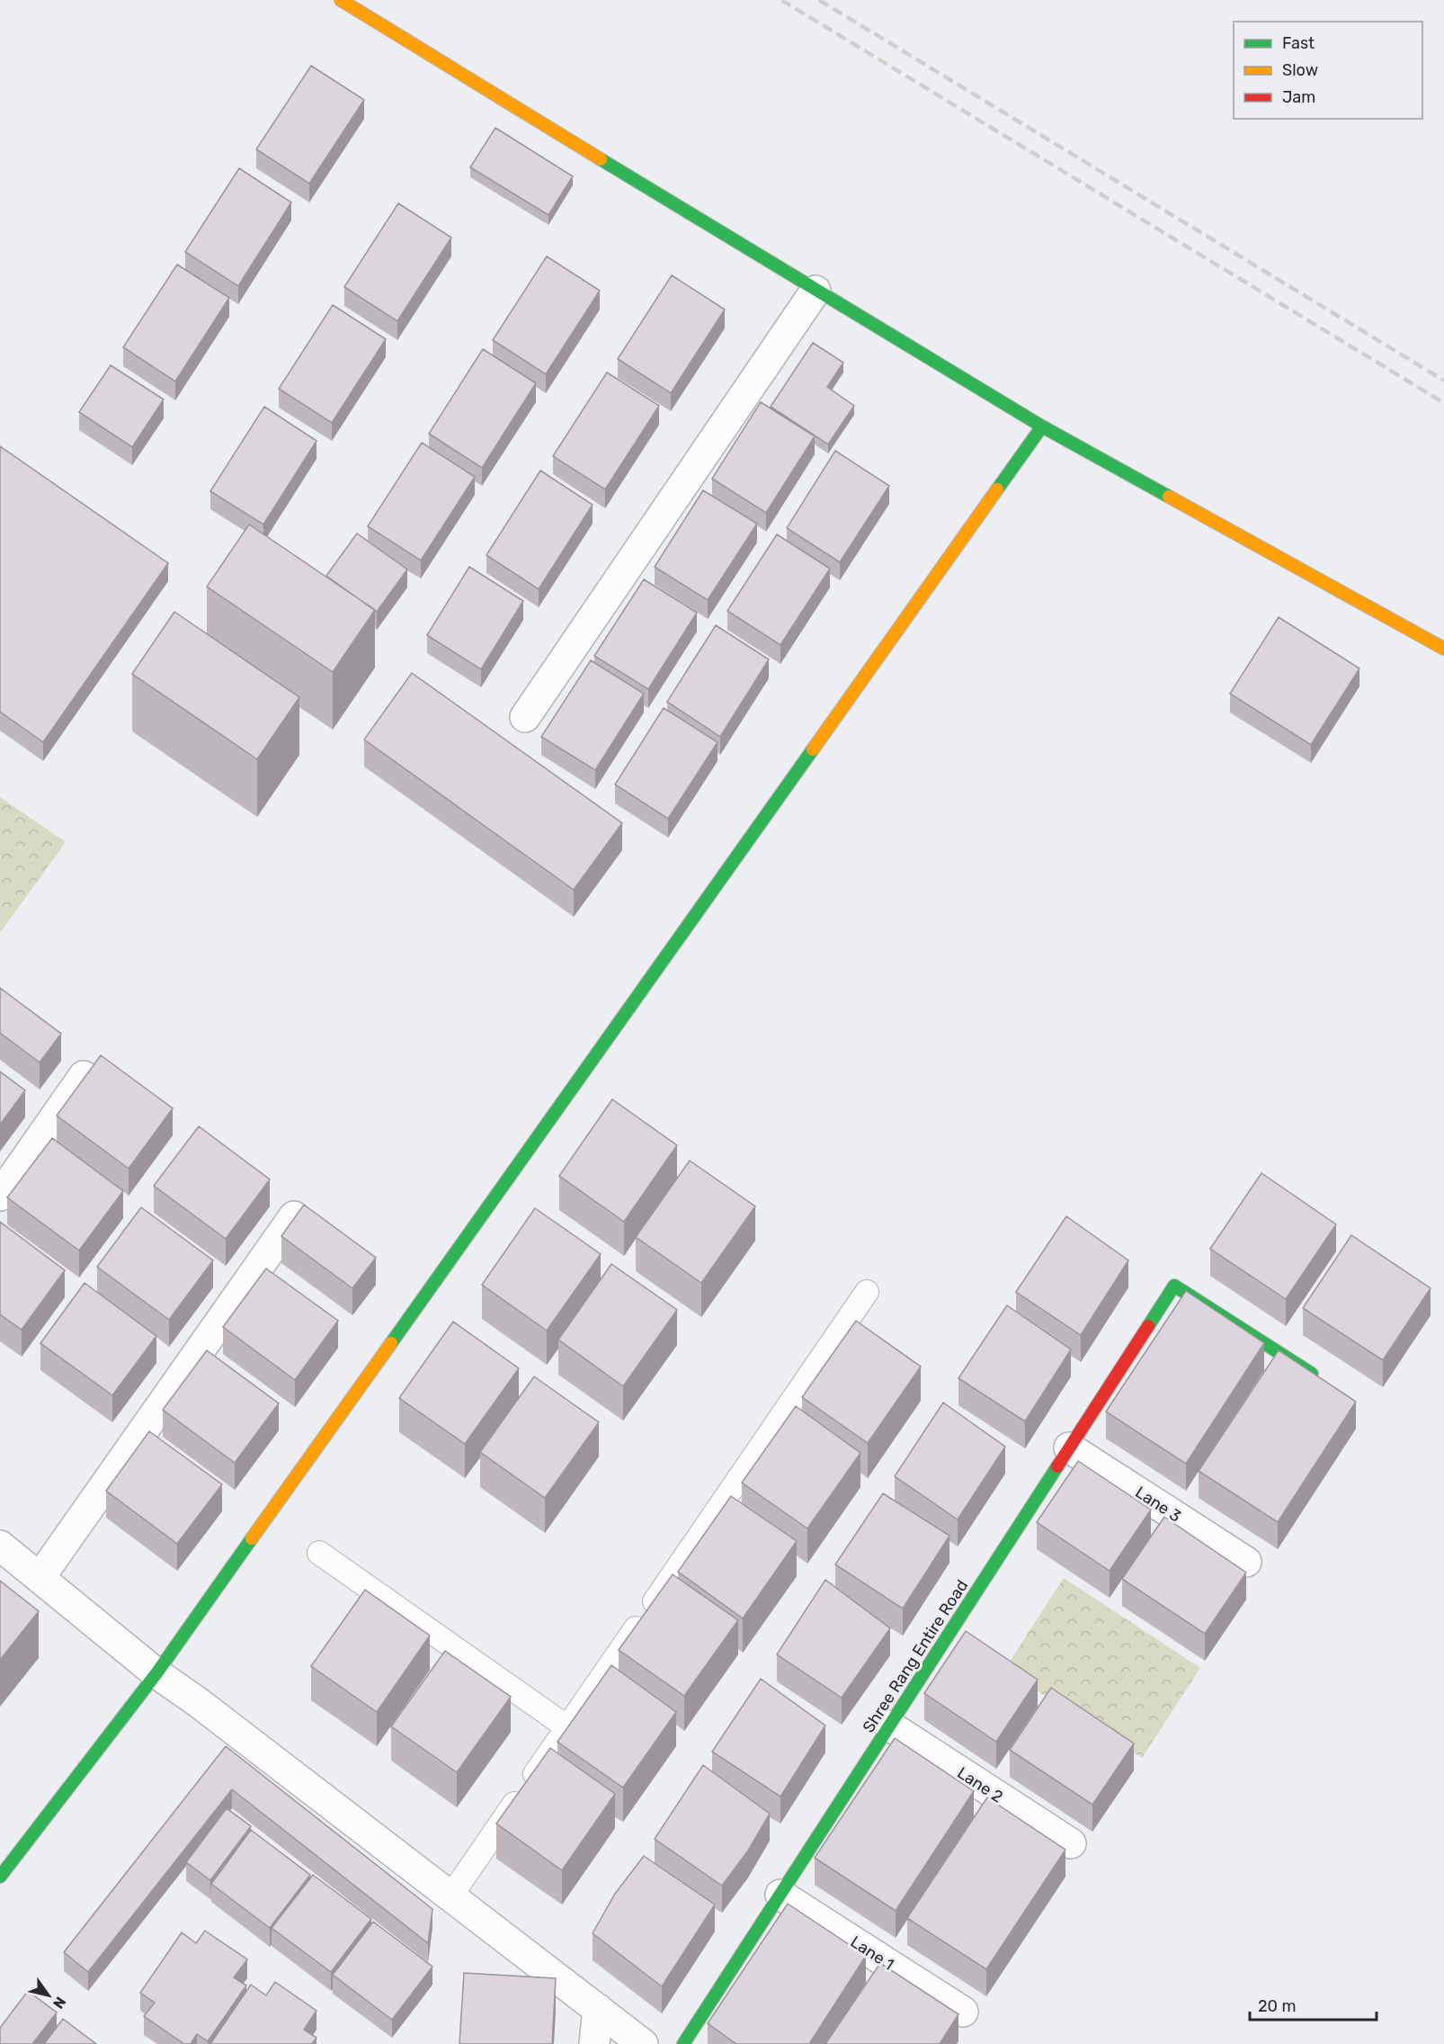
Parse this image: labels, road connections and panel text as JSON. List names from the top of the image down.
{
  "streets": {
    "street": [
      "Lane 3",
      "Shree Rang Entire Road",
      "Lane 2",
      "Lane 1"
    ]
  },
  "crossings": [
    ["Lane 3", "Shree Rang Entire Road"],
    ["Shree Rang Entire Road", "Lane 2"],
    ["Shree Rang Entire Road", "Lane 1"]
  ],
  "legend": ["Fast", "Slow", "Jam"],
  "scale_bar": "20 m",
  "north": "bottom right"
}
